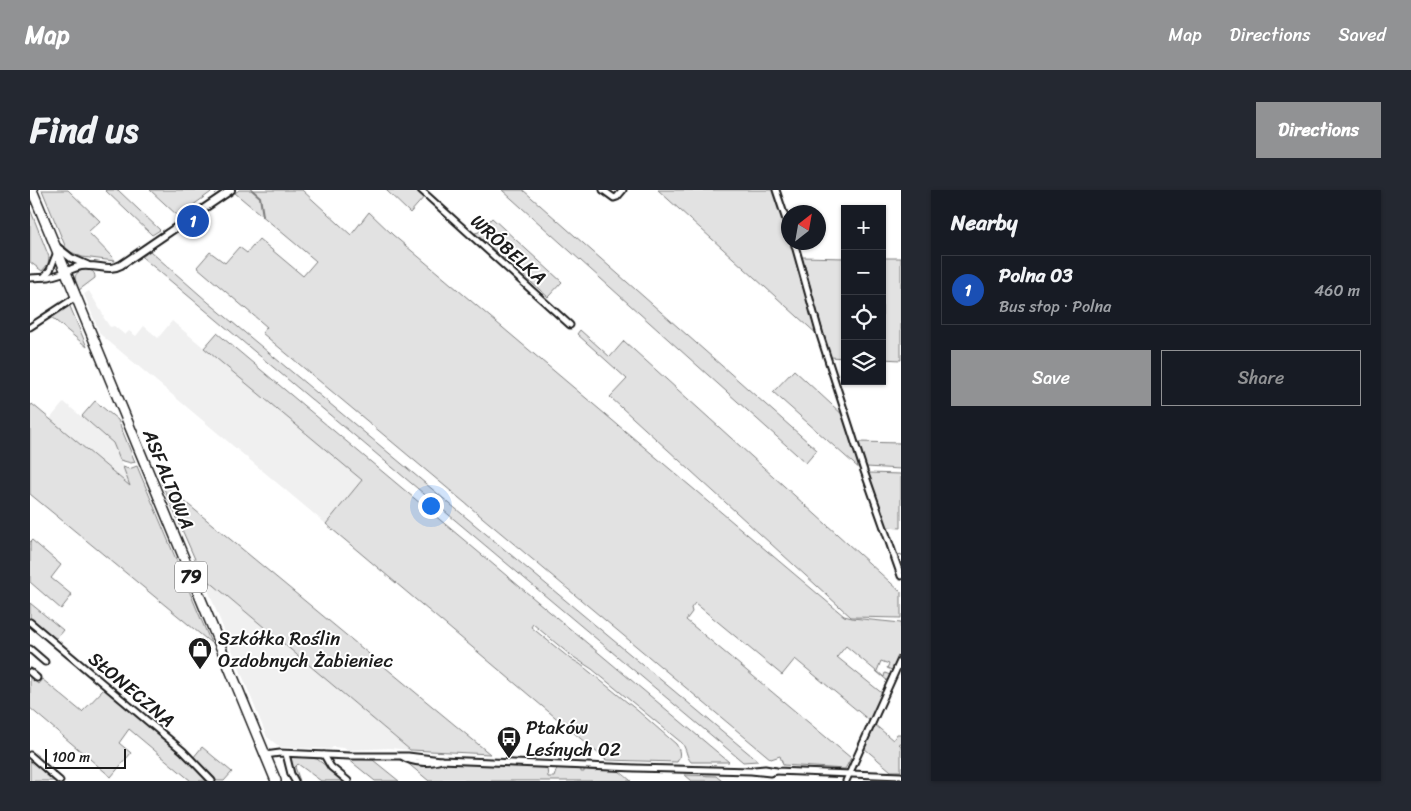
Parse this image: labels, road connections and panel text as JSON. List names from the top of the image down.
{
  "streets": {
    "main road": ["ASFALTOWA", "79"],
    "street": ["WRÓBELKA", "SŁONECZNA"]
  },
  "places": {
    "shop": ["Szkółka Roślin Ozdobnych Żabieniec"],
    "bus stop": ["Ptaków Leśnych 02"]
  },
  "scale_bar": "100 m",
  "north": "top right",
  "page": {
    "header": "Map",
    "nav": ["Map", "Directions", "Saved"],
    "title": "Find us",
    "buttons": [
      "Directions",
      ["Save", "Share"]
    ],
    "heading": "Nearby",
    "pins": "1",
    "map_buttons": ["+", "−"],
    "list": [
      {
        "mark": "1",
        "name": "Polna 03",
        "note": "Bus stop · Polna",
        "value": "460 m"
      }
    ],
    "scale": "100 m"
  }
}
